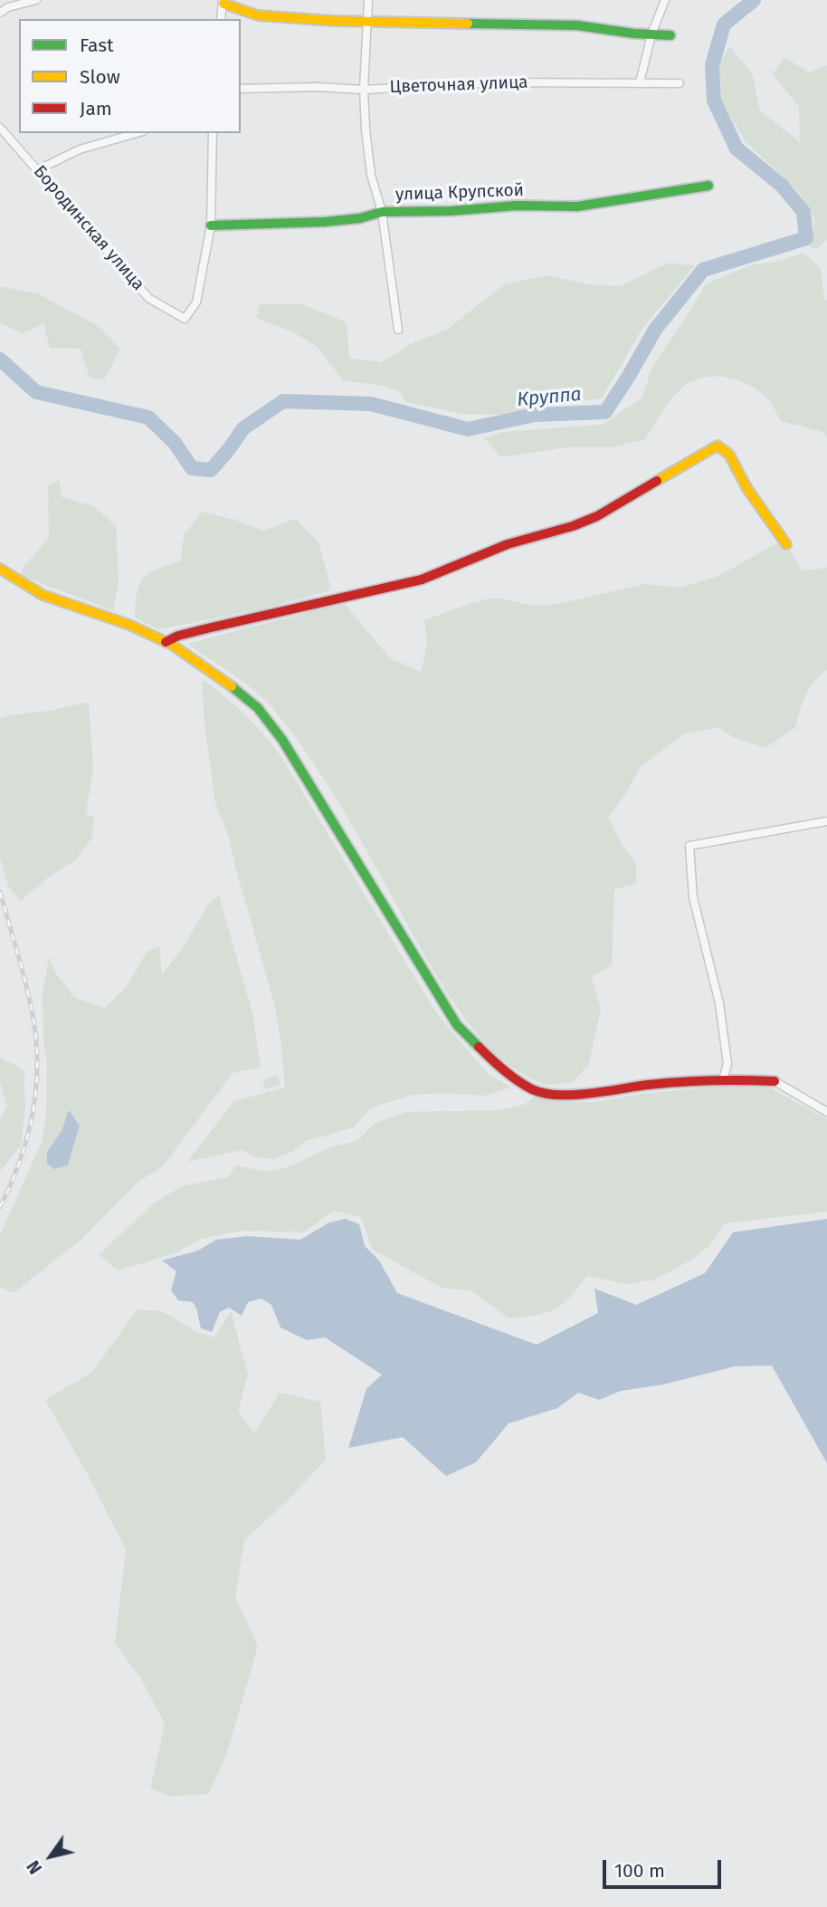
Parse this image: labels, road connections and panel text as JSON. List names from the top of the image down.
{
  "streets": {
    "street": ["Цветочная улица", "улица Крупской", "Бородинская улица"]
  },
  "crossings": [
    ["улица Крупской", "Бородинская улица"]
  ],
  "water": ["Круппа"],
  "legend": ["Fast", "Slow", "Jam"],
  "scale_bar": "100 m",
  "north": "bottom left"
}
